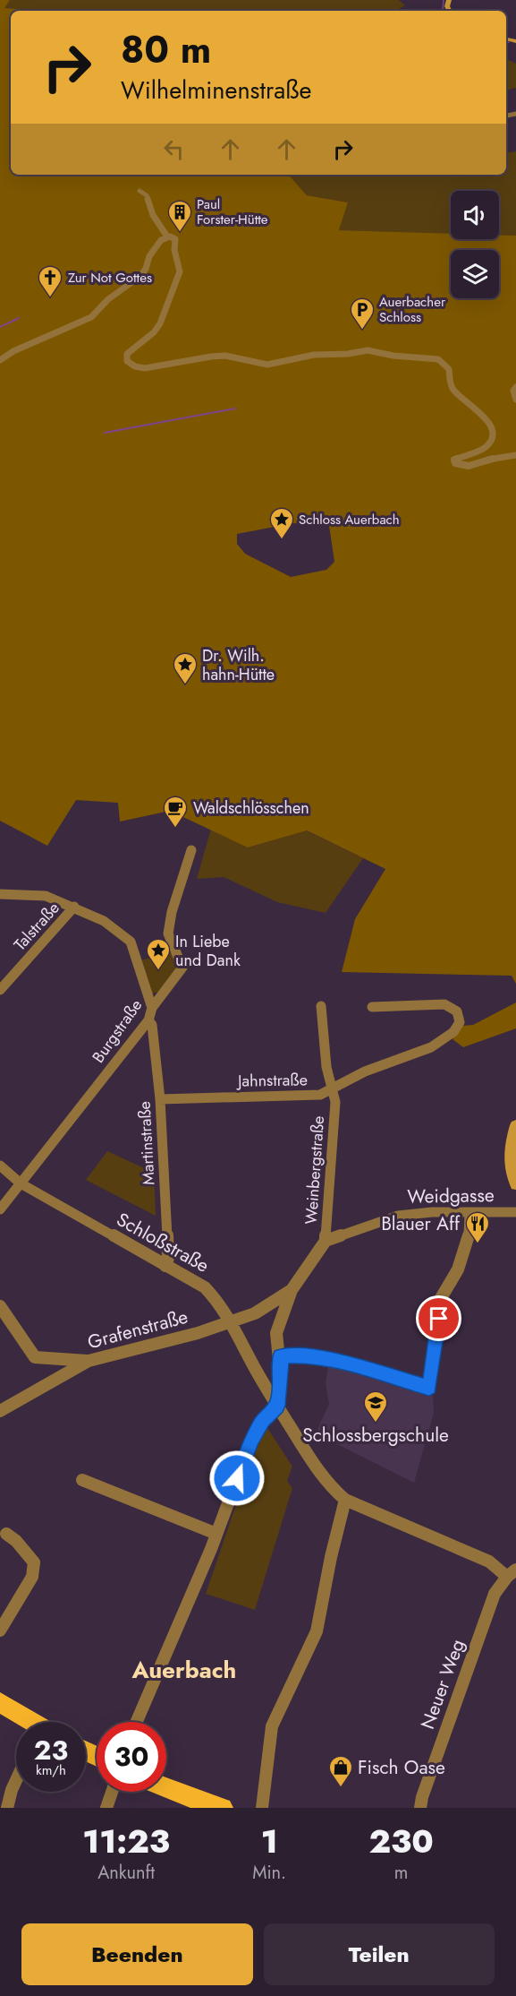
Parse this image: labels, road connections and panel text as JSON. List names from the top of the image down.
{
  "streets": {
    "street": [
      "Talstraße",
      "Burgstraße",
      "Jahnstraße",
      "Martinstraße",
      "Weinbergstraße",
      "Weidgasse",
      "Schloßstraße",
      "Grafenstraße",
      "Neuer Weg"
    ]
  },
  "crossings": [
    ["Burgstraße", "Martinstraße"],
    ["Burgstraße", "Schloßstraße"],
    ["Jahnstraße", "Martinstraße"],
    ["Jahnstraße", "Weinbergstraße"],
    ["Martinstraße", "Schloßstraße"],
    ["Weinbergstraße", "Weidgasse"],
    ["Schloßstraße", "Grafenstraße"],
    ["Schloßstraße", "Neuer Weg"]
  ],
  "districts": ["Auerbach"],
  "places": {
    "building": ["Paul Forster-Hütte"],
    "church": ["Zur Not Gottes"],
    "parking": ["Auerbacher Schloss"],
    "place": ["Schloss Auerbach", "Dr. Wilh. hahn-Hütte", "In Liebe und Dank"],
    "cafe": ["Waldschlösschen"],
    "restaurant": ["Blauer Aff"],
    "school or university": ["Schlossbergschule"],
    "shop": ["Fisch Oase"]
  },
  "page": {
    "turn": ["80 m", "Wilhelminenstraße"],
    "speed": "23 km/h",
    "limit": "30",
    "eta": [
      "11:23",
      "Ankunft",
      "1",
      "Min.",
      "230",
      "m"
    ],
    "buttons": ["Beenden", "Teilen"]
  }
}
